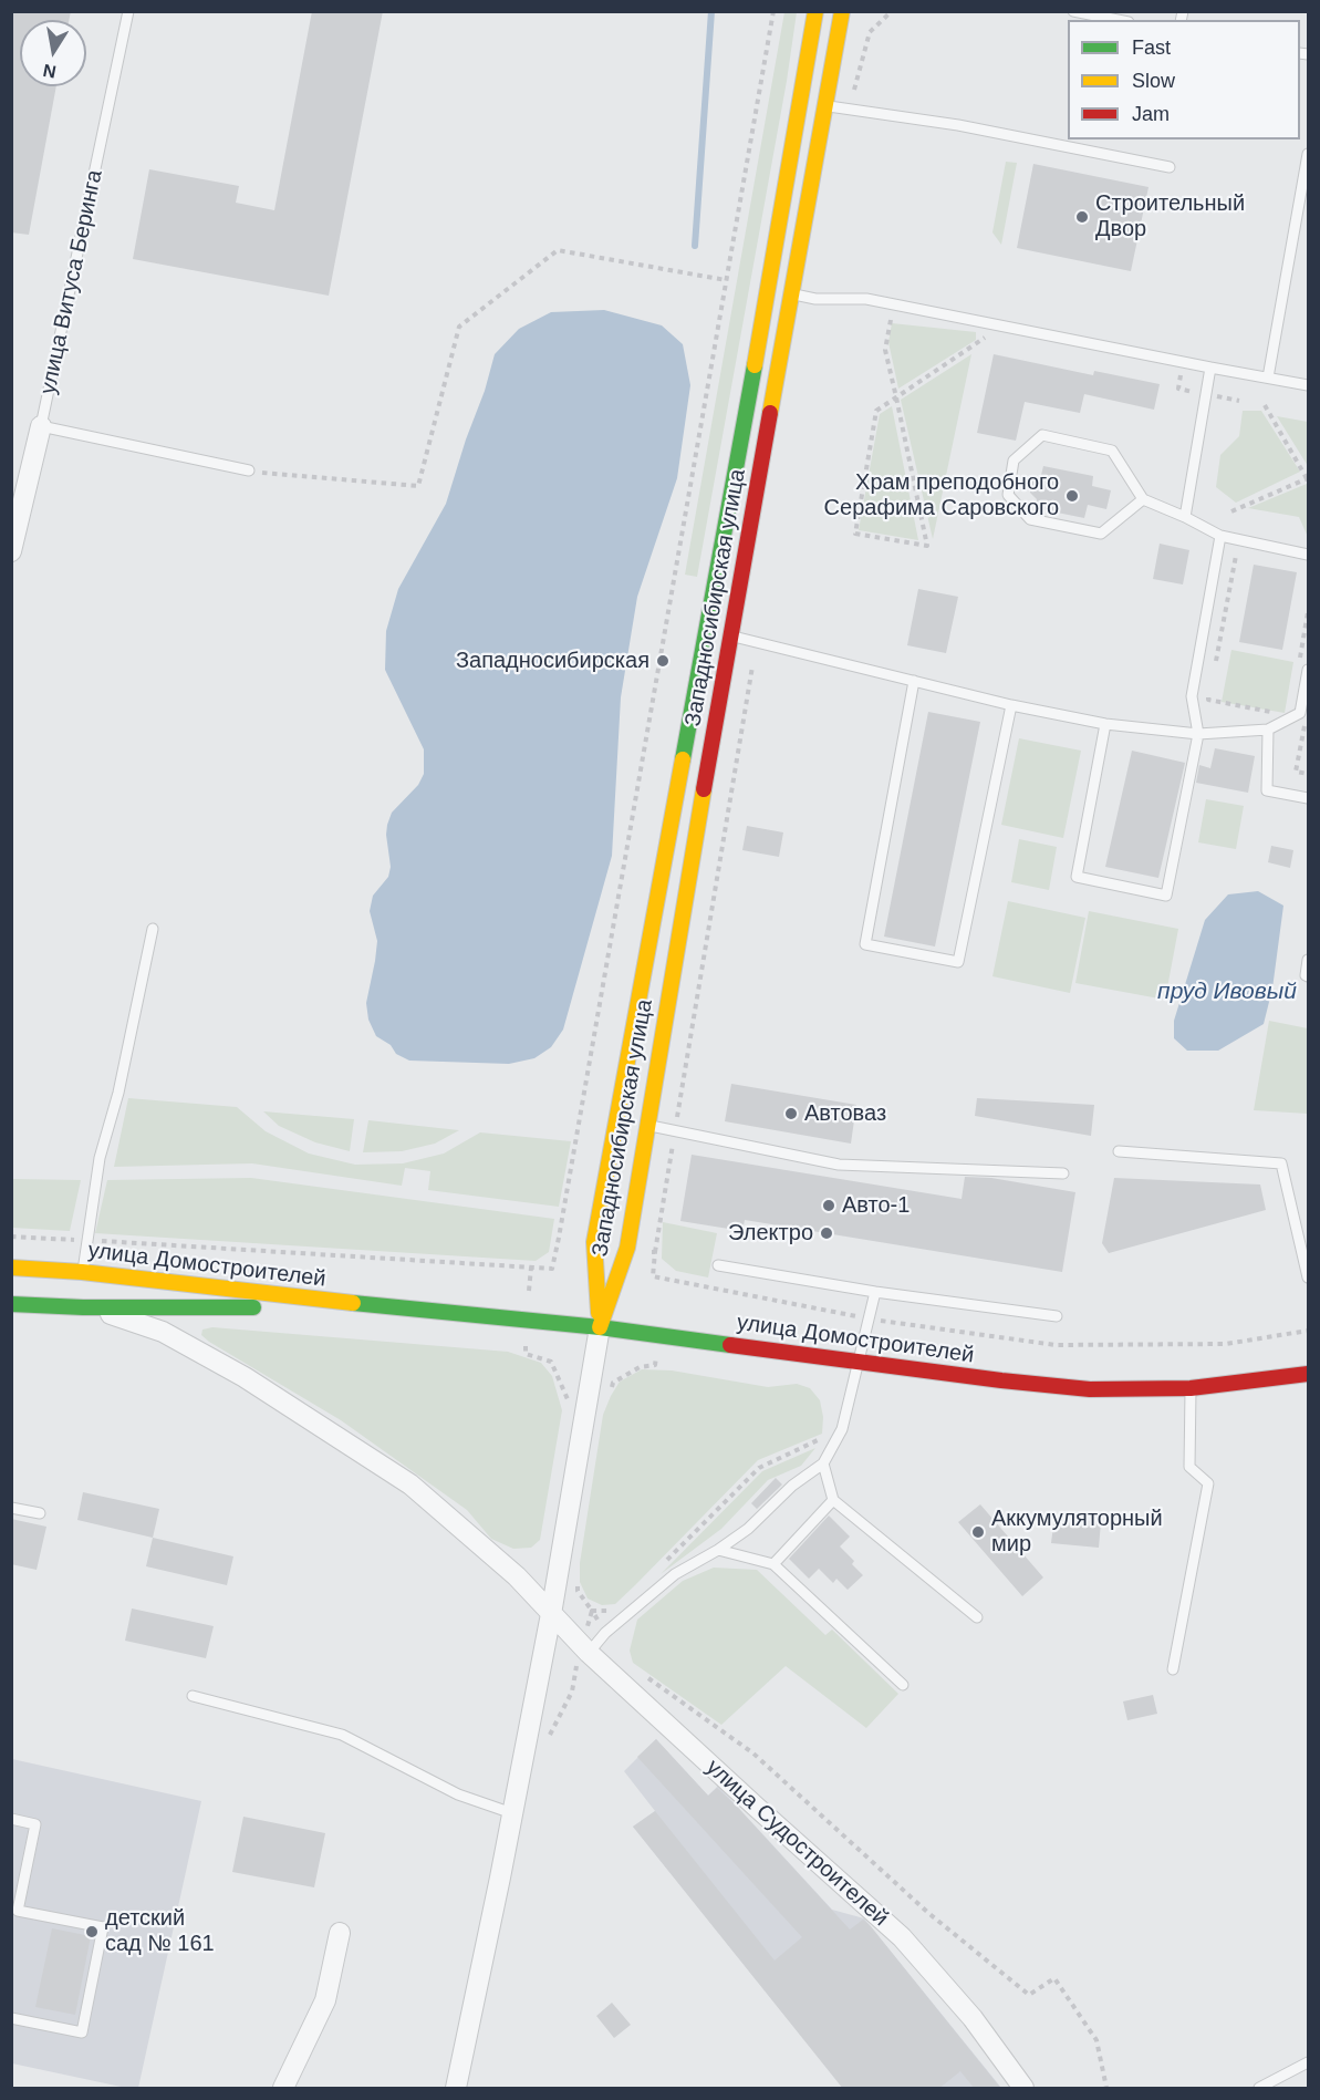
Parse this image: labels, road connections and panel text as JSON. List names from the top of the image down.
{
  "streets": {
    "main road": ["Западносибирская улица", "улица Домостроителей"],
    "street": ["улица Витуса Беринга", "улица Судостроителей"]
  },
  "crossings": [
    ["Западносибирская улица", "улица Домостроителей"],
    ["улица Домостроителей", "улица Судостроителей"]
  ],
  "water": ["пруд Ивовый"],
  "places": [
    "Строительный Двор",
    "Храм преподобного Серафима Саровского",
    "Западносибирская",
    "Автоваз",
    "Авто-1",
    "Электро",
    "Аккумуляторный мир",
    "детский сад № 161"
  ],
  "legend": ["Fast", "Slow", "Jam"],
  "north": "bottom"
}
